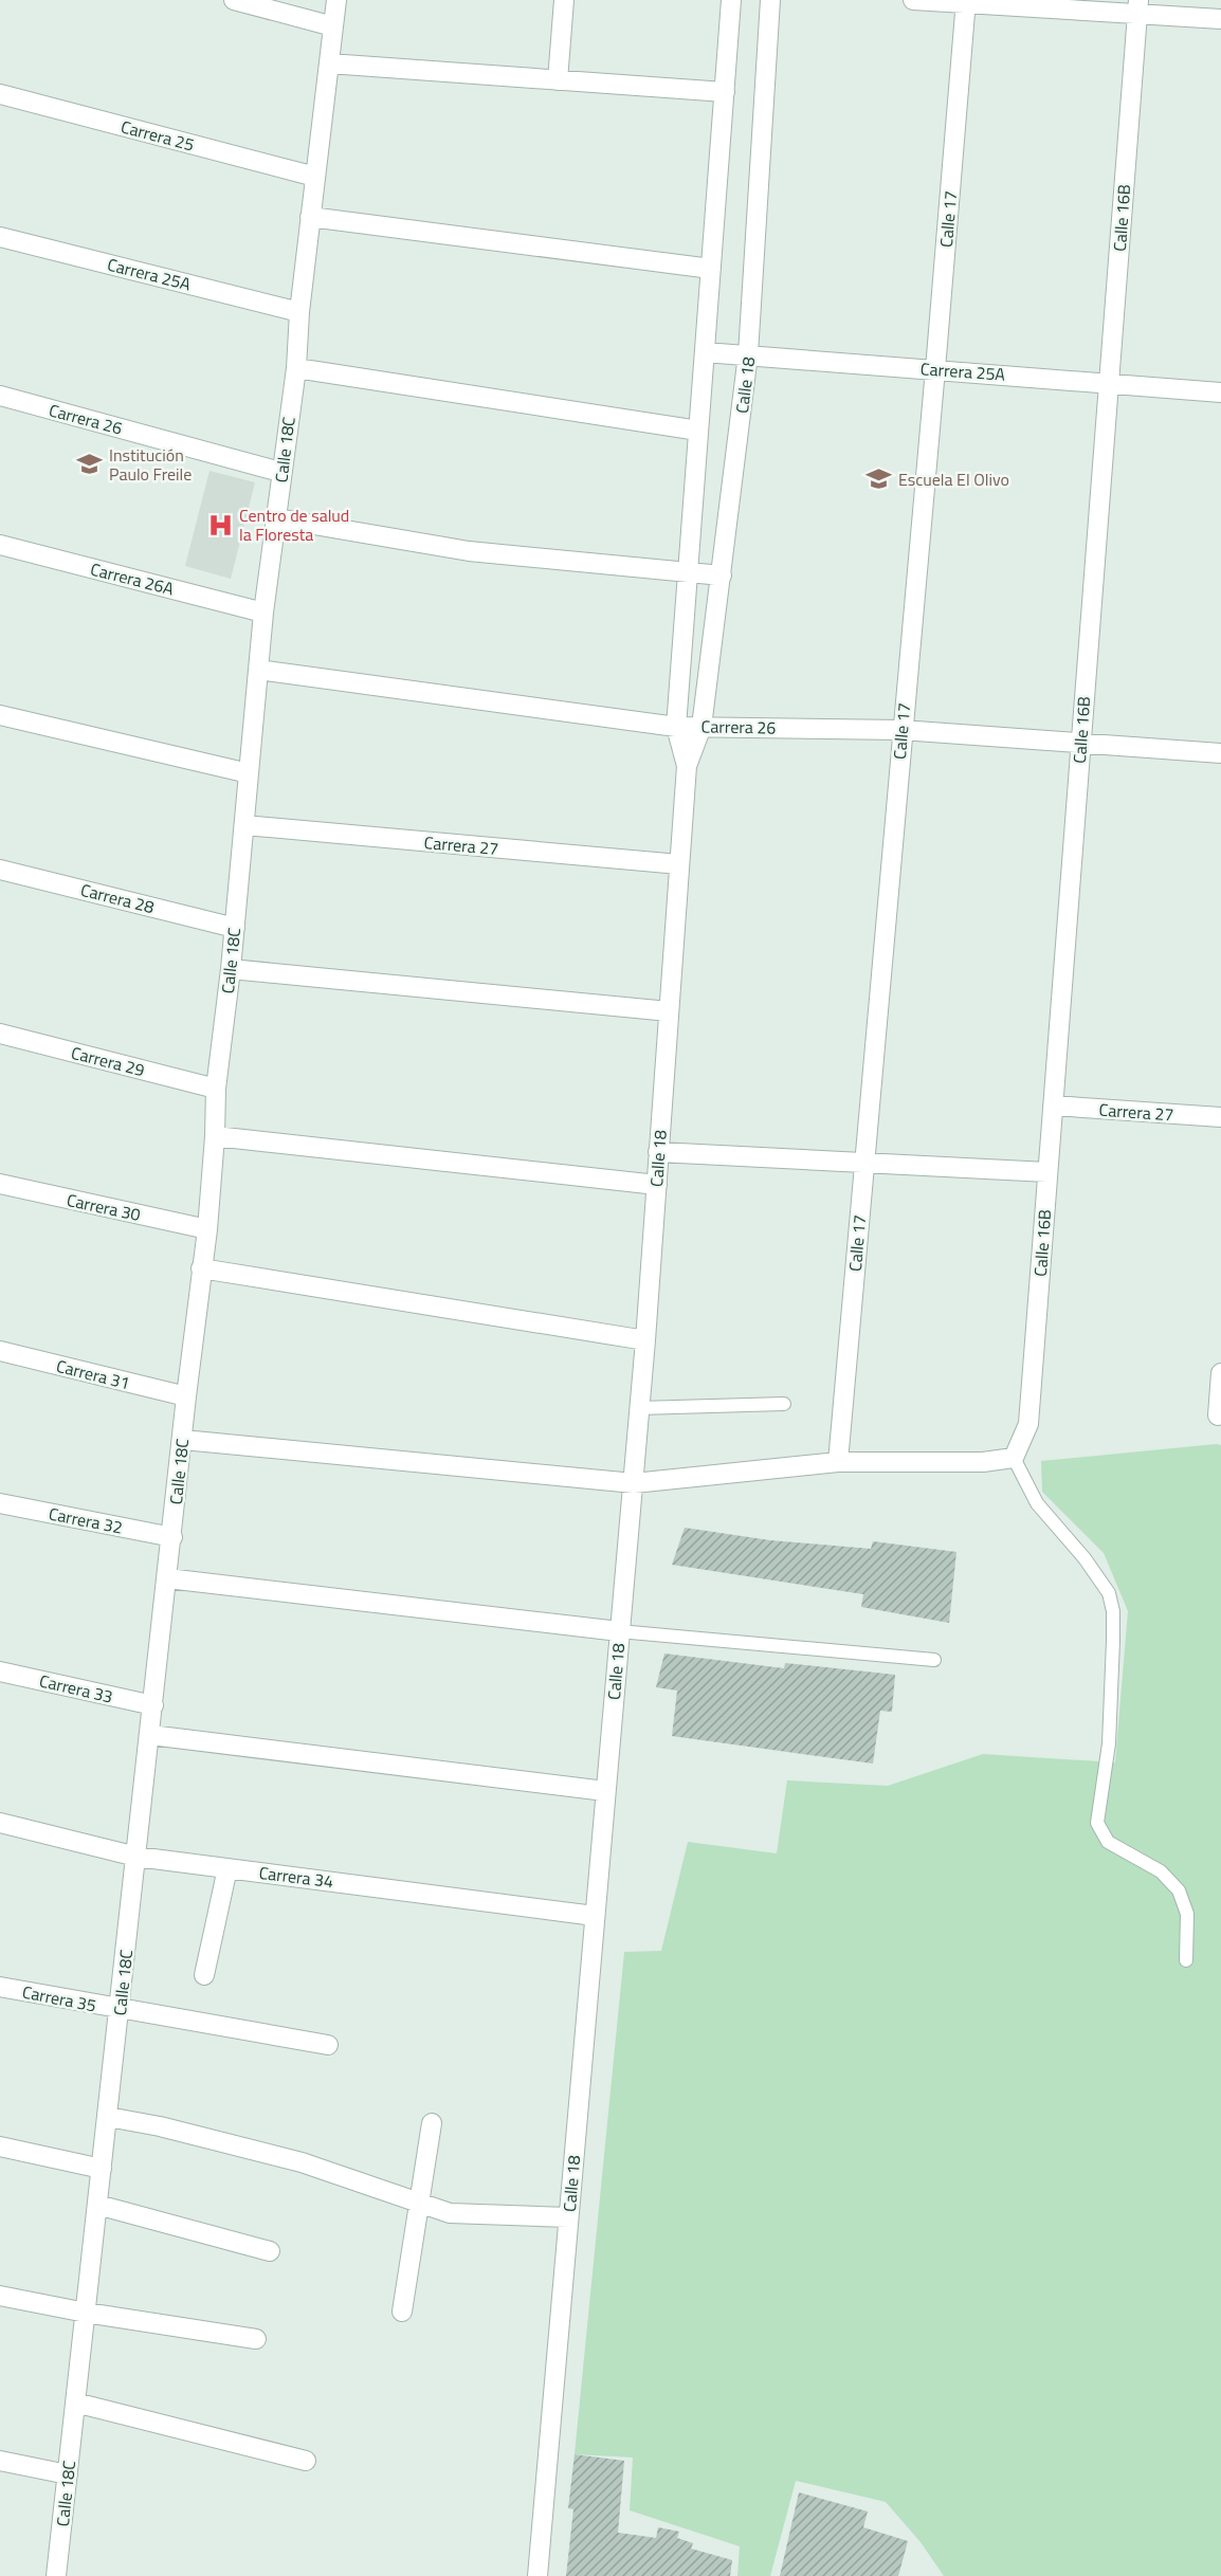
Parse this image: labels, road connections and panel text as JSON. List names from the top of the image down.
{
  "streets": {
    "street": [
      "Carrera 25",
      "Calle 16B",
      "Calle 17",
      "Carrera 25A",
      "Calle 18",
      "Carrera 26",
      "Calle 18C",
      "Carrera 26A",
      "Carrera 27",
      "Carrera 28",
      "Carrera 29",
      "Carrera 30",
      "Carrera 31",
      "Carrera 32",
      "Carrera 33",
      "Carrera 34",
      "Carrera 35"
    ]
  },
  "crossings": [
    ["Carrera 25", "Calle 18C"],
    ["Calle 16B", "Carrera 25A"],
    ["Calle 16B", "Carrera 26"],
    ["Calle 16B", "Carrera 27"],
    ["Calle 17", "Carrera 25A"],
    ["Calle 17", "Carrera 26"],
    ["Carrera 25A", "Calle 18"],
    ["Carrera 25A", "Calle 18C"],
    ["Calle 18", "Carrera 26"],
    ["Calle 18", "Carrera 27"],
    ["Calle 18", "Carrera 34"],
    ["Carrera 26", "Calle 18C"],
    ["Calle 18C", "Carrera 26A"],
    ["Calle 18C", "Carrera 27"],
    ["Calle 18C", "Carrera 28"],
    ["Calle 18C", "Carrera 29"],
    ["Calle 18C", "Carrera 30"],
    ["Calle 18C", "Carrera 31"],
    ["Calle 18C", "Carrera 32"],
    ["Calle 18C", "Carrera 33"],
    ["Calle 18C", "Carrera 34"],
    ["Calle 18C", "Carrera 35"]
  ],
  "places": {
    "school or university": ["Institución Paulo Freile", "Escuela El Olivo"],
    "hospital": ["Centro de salud la Floresta"]
  }
}
